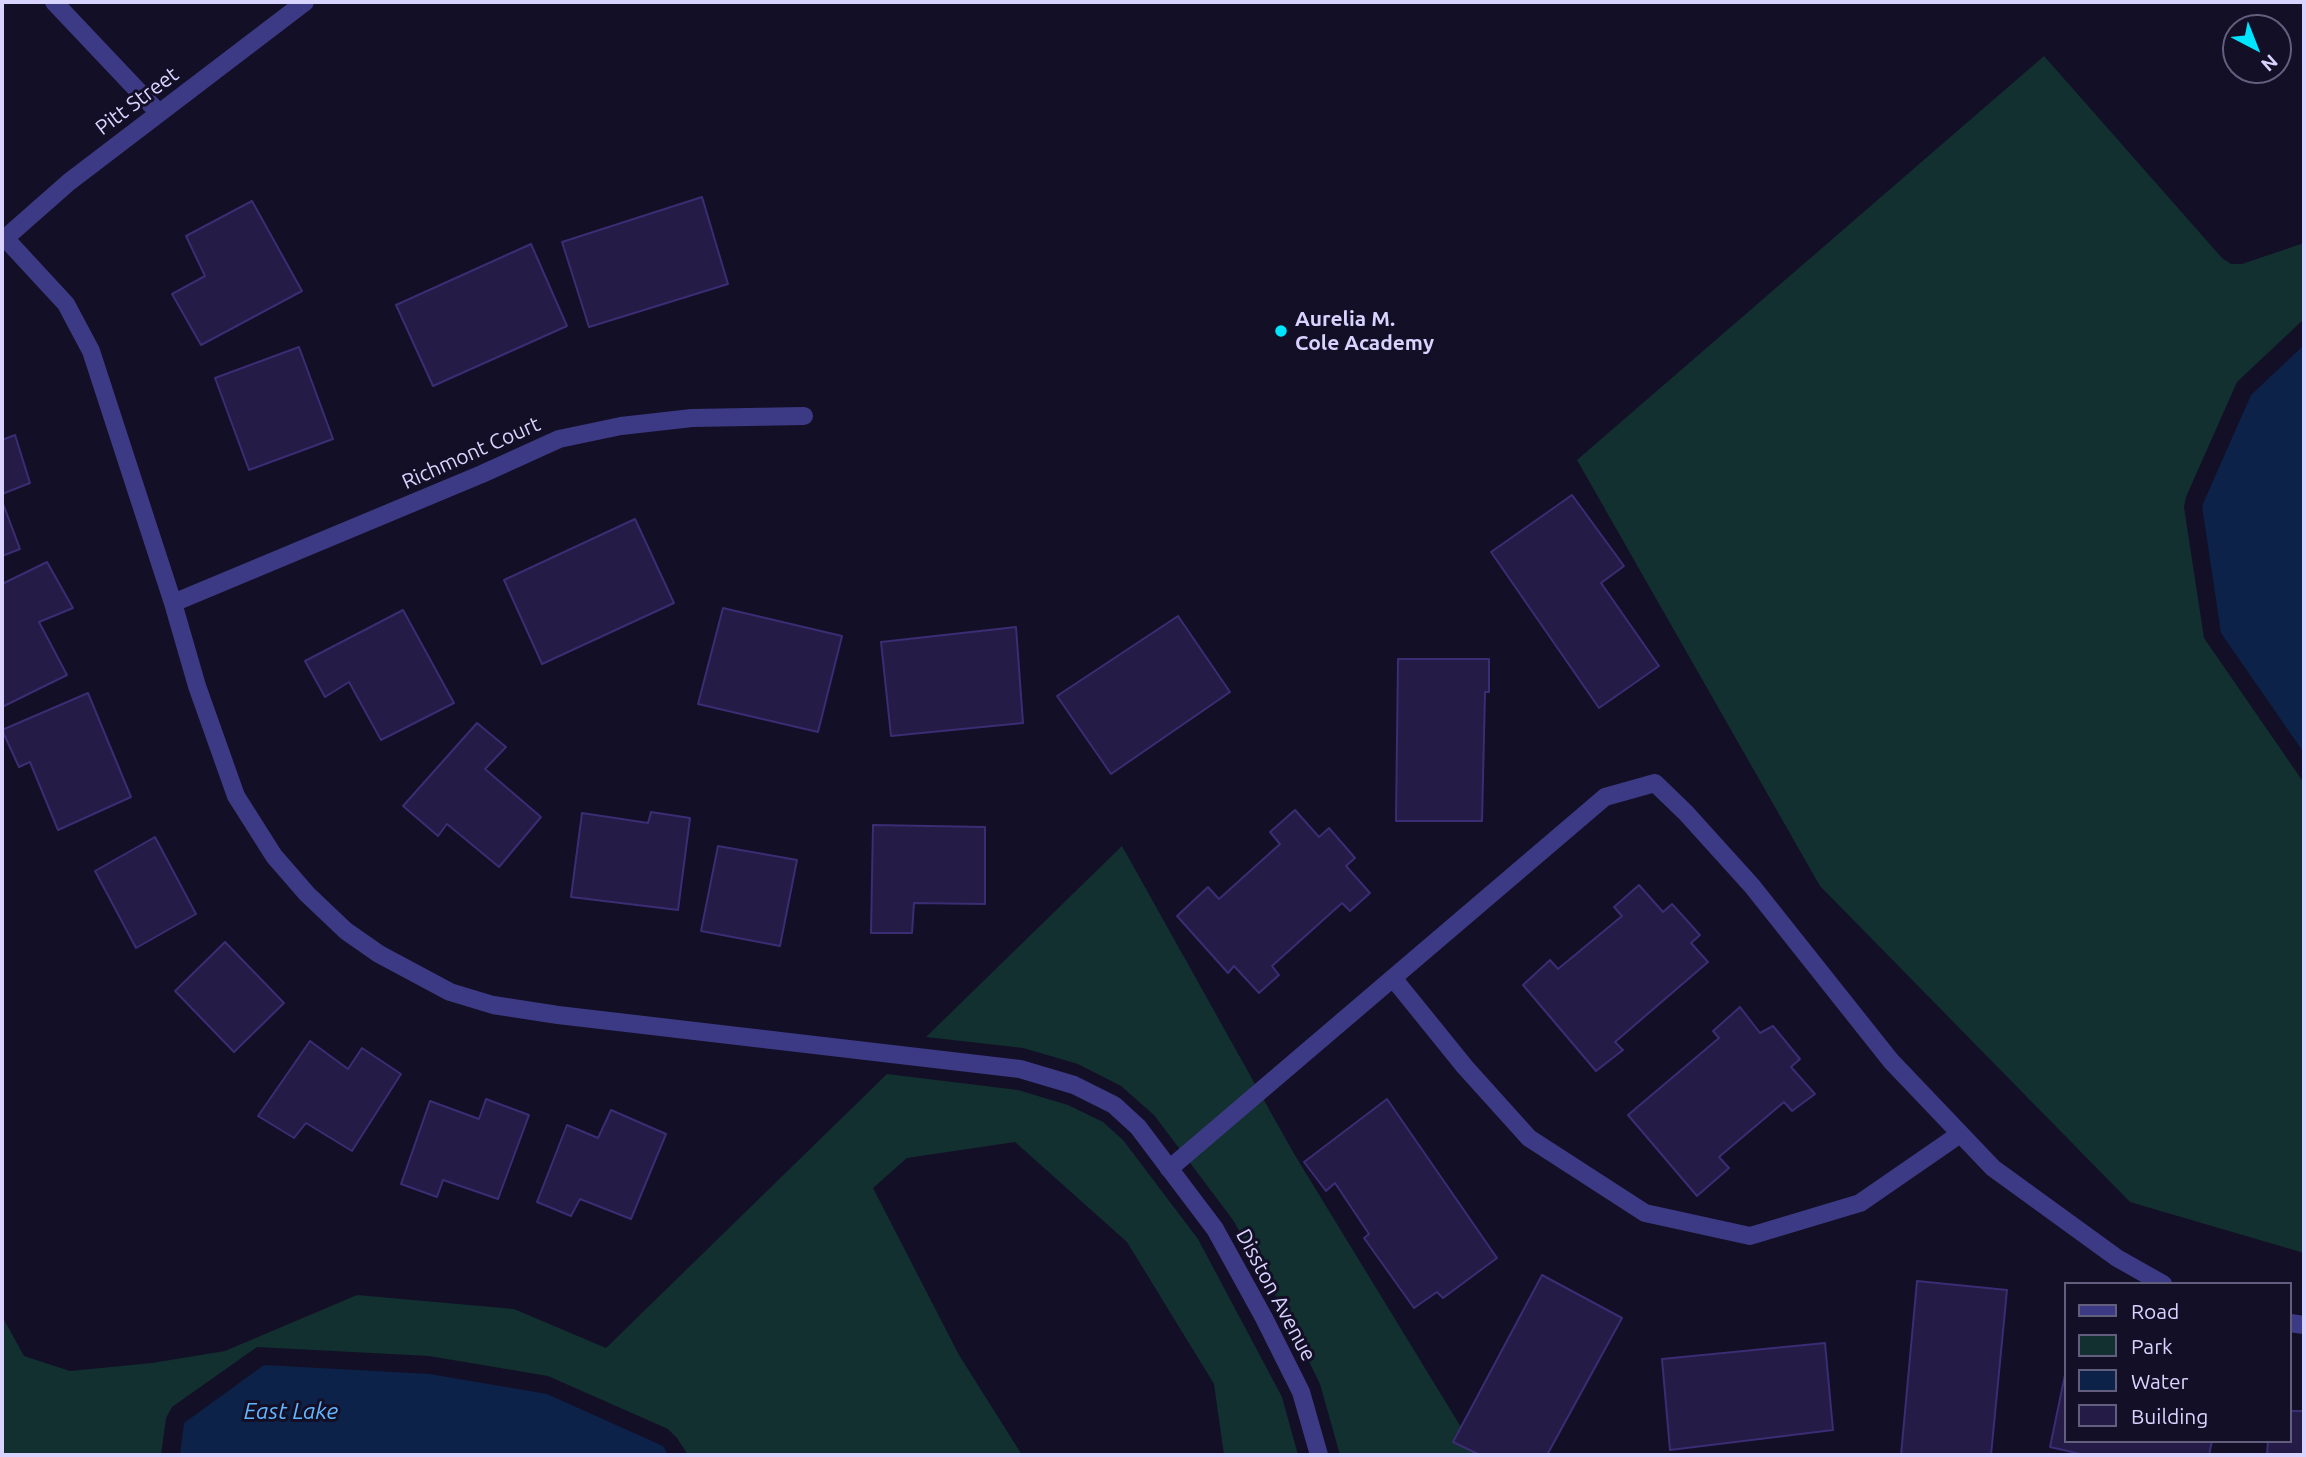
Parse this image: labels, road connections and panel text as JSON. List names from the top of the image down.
{
  "streets": {
    "street": ["Pitt Street", "Richmont Court", "Disston Avenue"]
  },
  "crossings": [
    ["Pitt Street", "Disston Avenue"],
    ["Richmont Court", "Disston Avenue"]
  ],
  "water": ["East Lake"],
  "places": ["Aurelia M. Cole Academy"],
  "legend": [
    "Road",
    "Park",
    "Water",
    "Building"
  ],
  "north": "bottom right"
}
